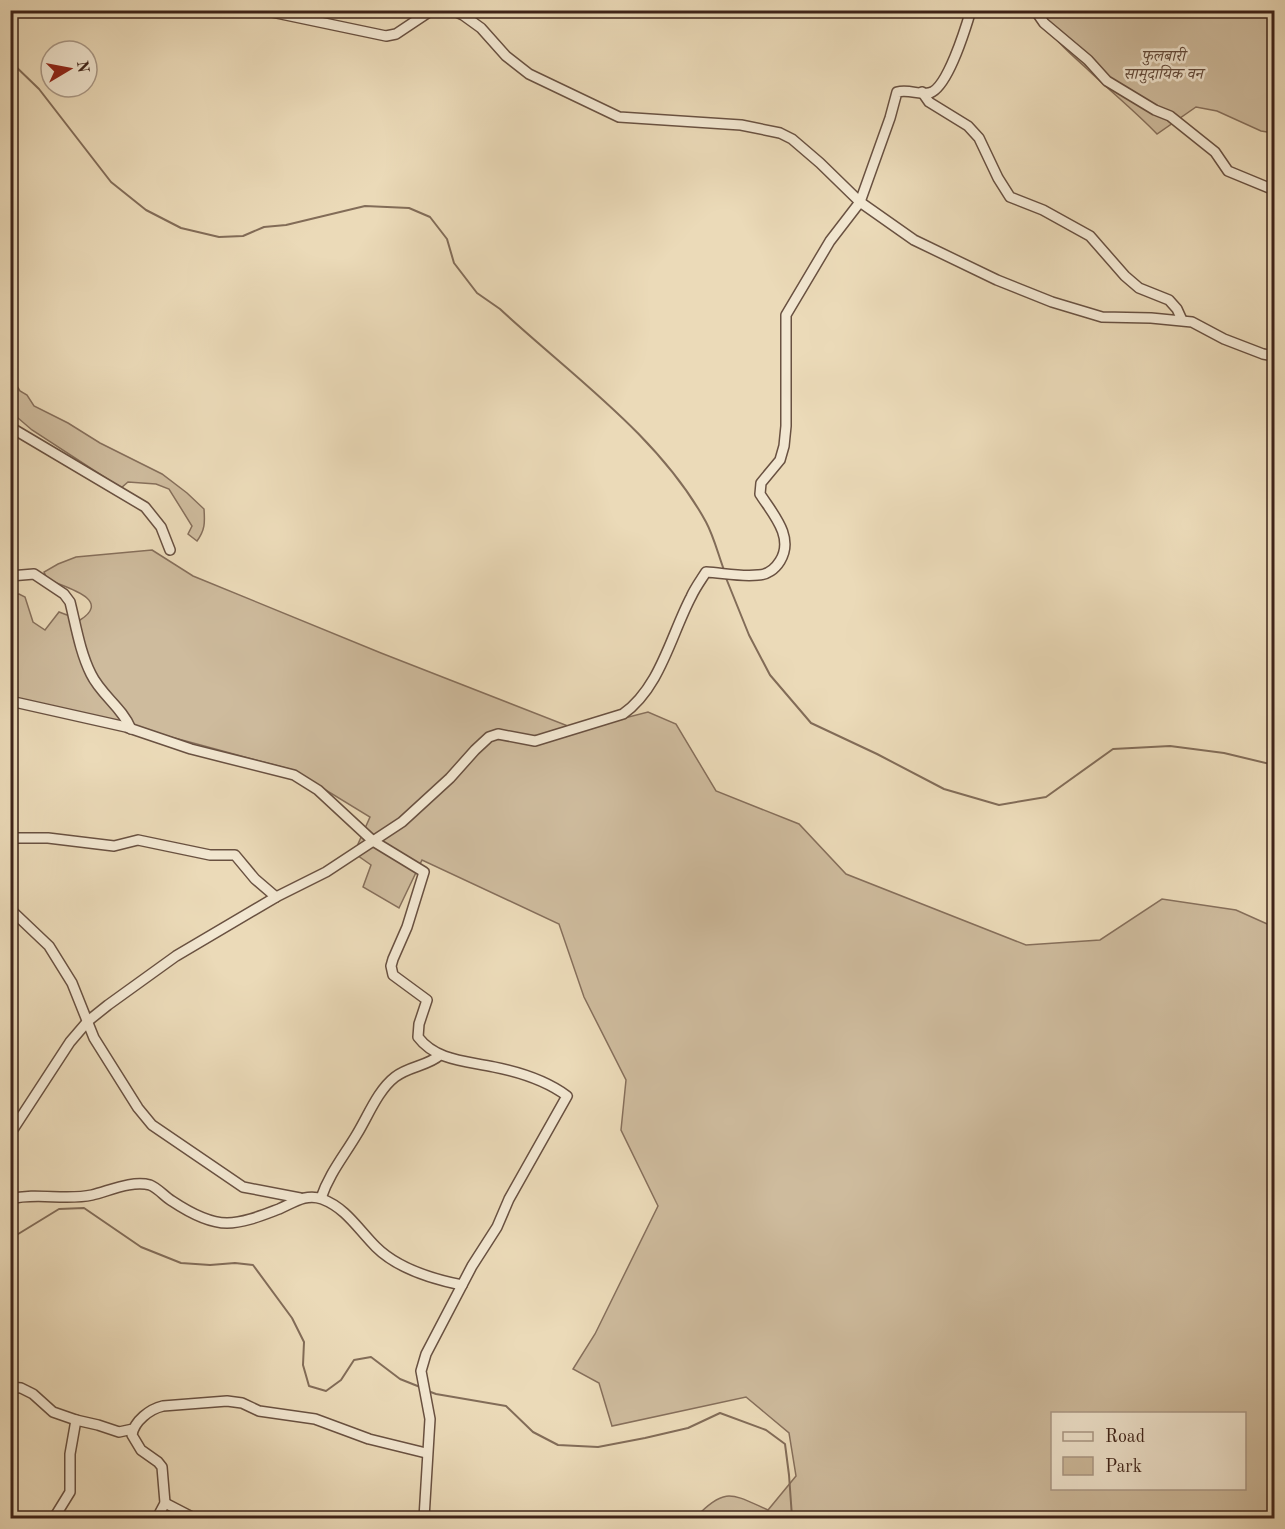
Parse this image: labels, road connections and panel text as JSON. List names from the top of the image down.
{
  "parks": ["फुलबारी सामुदायिक वन"],
  "legend": ["Road", "Park"],
  "north": "right"
}
